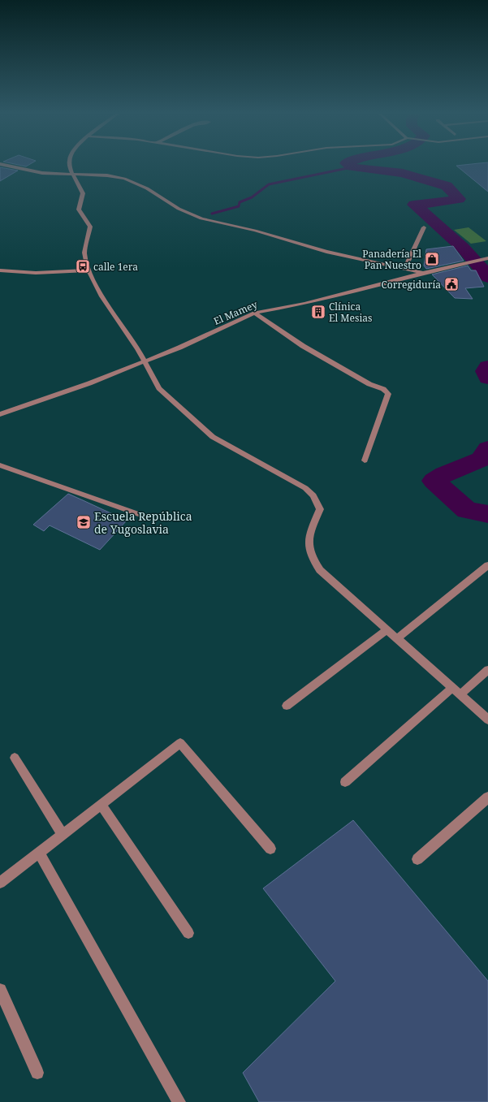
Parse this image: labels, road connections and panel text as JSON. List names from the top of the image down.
{
  "streets": {
    "street": ["El Mamey"]
  },
  "places": {
    "shop": ["Panadería El Pan Nuestro"],
    "bus stop": ["calle 1era"],
    "public building": ["Corregiduría"],
    "building": ["Clínica El Mesias"],
    "school or university": ["Escuela República de Yugoslavia"]
  }
}
